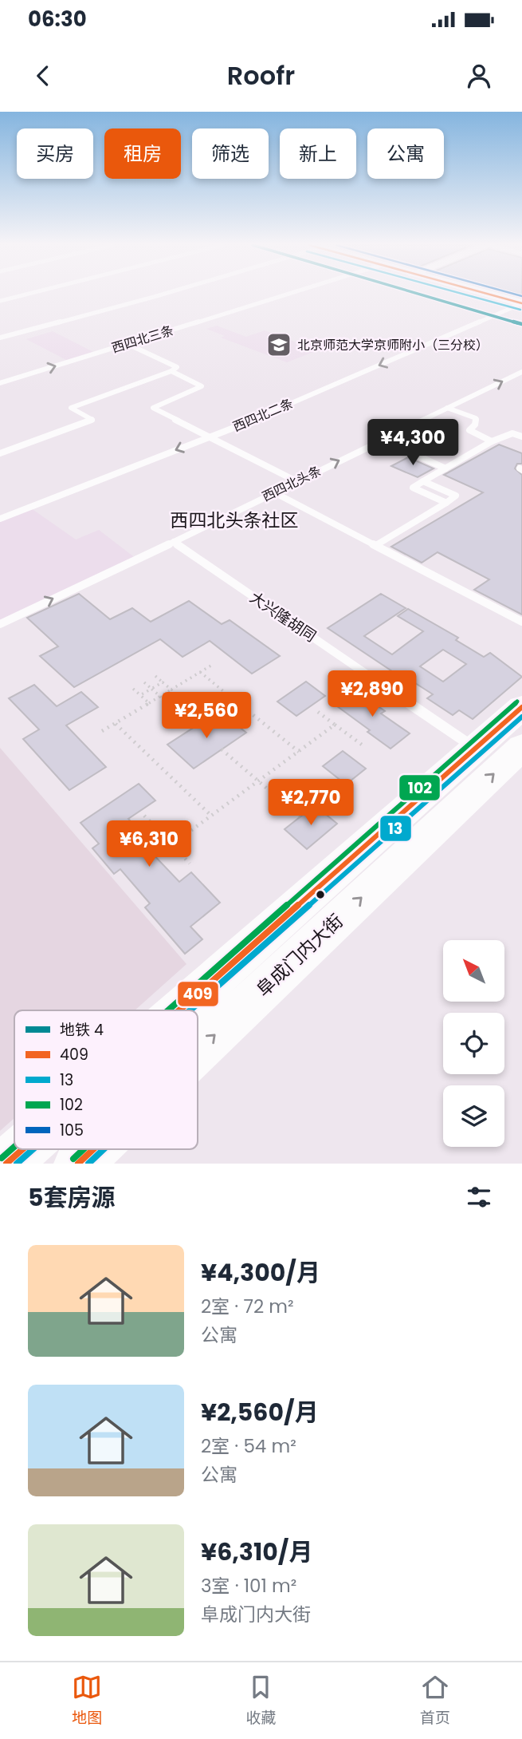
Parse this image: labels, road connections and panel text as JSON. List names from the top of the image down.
{
  "streets": {
    "main road": ["阜成门内大街"],
    "lane": [
      "西四北三条",
      "西四北二条",
      "西四北头条",
      "大兴隆胡同"
    ]
  },
  "crossings": [
    ["西四北头条", "大兴隆胡同"],
    ["大兴隆胡同", "阜成门内大街"]
  ],
  "one_way": ["西四北二条", "西四北头条"],
  "districts": ["西四北头条社区"],
  "places": {
    "school or university": ["北京师范大学京师附小（三分校）"]
  },
  "lines": [
    "metro line 4",
    "transit line 409",
    "transit line 13",
    "transit line 105",
    "transit line 102"
  ],
  "legend": [
    "地铁 4",
    "409",
    "13",
    "102",
    "105"
  ],
  "north": "top left",
  "page": {
    "status": "06:30",
    "header": "Roofr",
    "chip": [
      "买房",
      "租房",
      "筛选",
      "新上",
      "公寓"
    ],
    "price": [
      "¥4,300",
      "¥2,890",
      "¥2,560",
      "¥2,770",
      "¥6,310"
    ],
    "heading": "5套房源",
    "list": [
      {
        "name": "¥4,300/月",
        "note": "2室 · 72 m² · 公寓"
      },
      {
        "name": "¥2,560/月",
        "note": "2室 · 54 m² · 公寓"
      },
      {
        "name": "¥6,310/月",
        "note": "3室 · 101 m² · 阜成门内大街"
      }
    ],
    "tabs": ["地图", "收藏", "首页"]
  }
}
